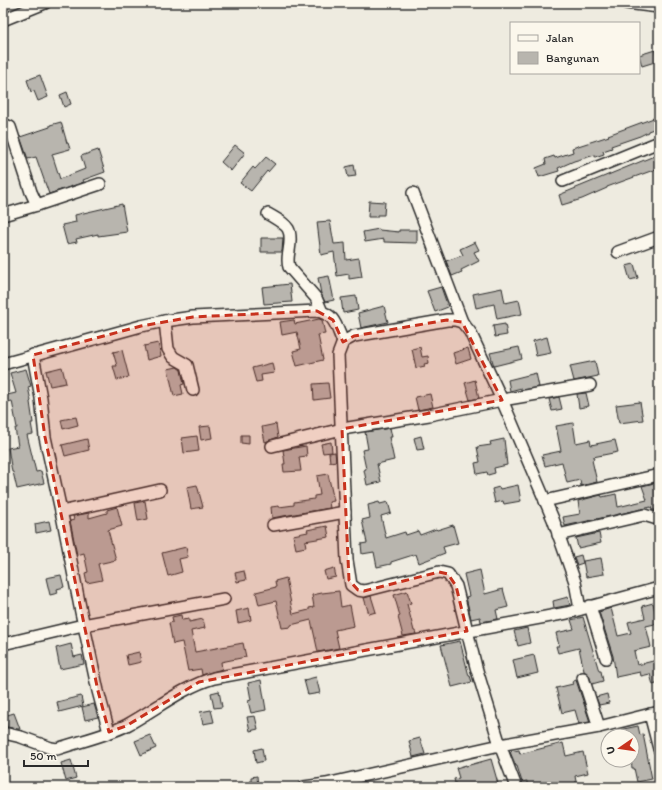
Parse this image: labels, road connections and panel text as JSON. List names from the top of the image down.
{
  "legend": ["Jalan", "Bangunan"],
  "scale_bar": "50 m",
  "north": "left"
}
